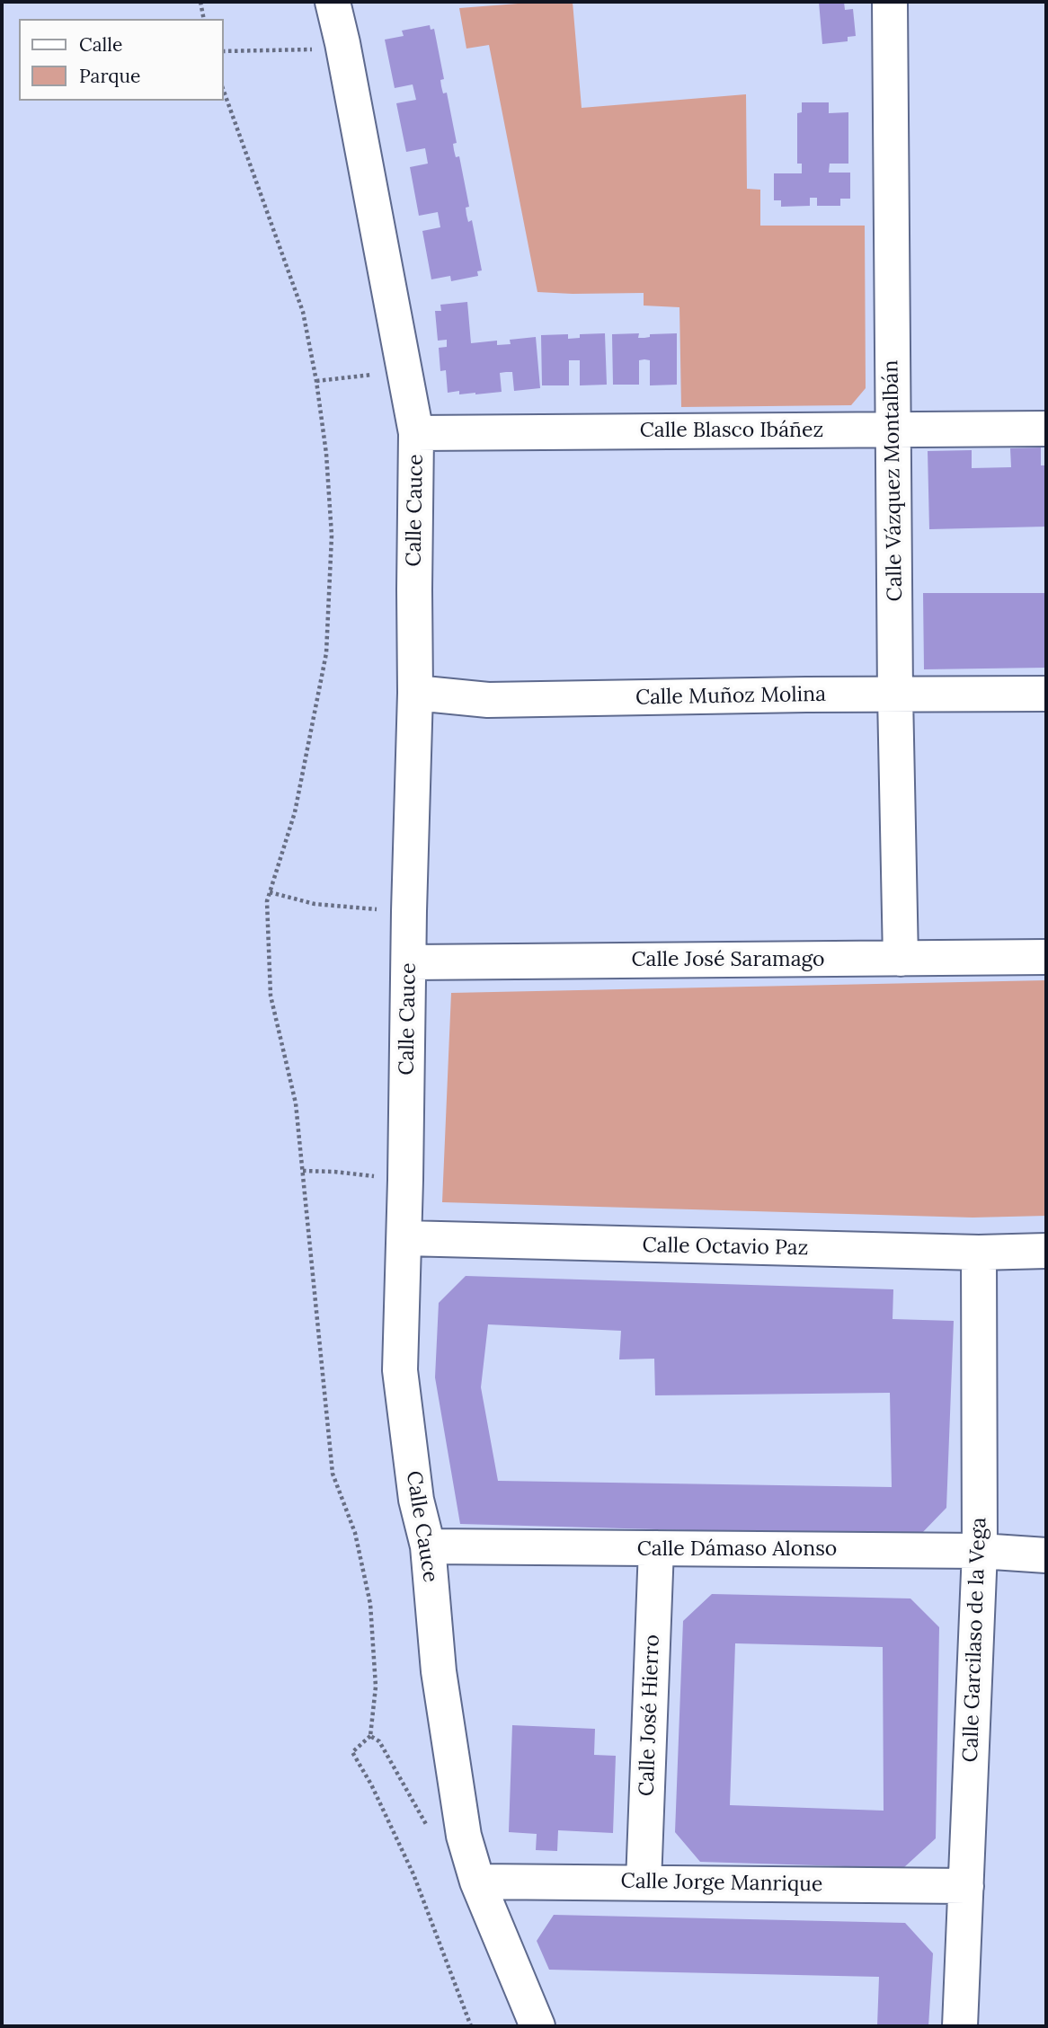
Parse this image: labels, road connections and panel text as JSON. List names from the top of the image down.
{
  "streets": {
    "street": [
      "Calle Blasco Ibáñez",
      "Calle Vázquez Montalbán",
      "Calle Cauce",
      "Calle Muñoz Molina",
      "Calle José Saramago",
      "Calle Octavio Paz",
      "Calle Dámaso Alonso",
      "Calle Garcilaso de la Vega",
      "Calle José Hierro",
      "Calle Jorge Manrique"
    ]
  },
  "crossings": [
    ["Calle Blasco Ibáñez", "Calle Vázquez Montalbán"],
    ["Calle Blasco Ibáñez", "Calle Cauce"],
    ["Calle Vázquez Montalbán", "Calle Muñoz Molina"],
    ["Calle Vázquez Montalbán", "Calle José Saramago"],
    ["Calle Cauce", "Calle Muñoz Molina"],
    ["Calle Cauce", "Calle José Saramago"],
    ["Calle Cauce", "Calle Octavio Paz"],
    ["Calle Cauce", "Calle Dámaso Alonso"],
    ["Calle Cauce", "Calle Jorge Manrique"],
    ["Calle Octavio Paz", "Calle Garcilaso de la Vega"],
    ["Calle Dámaso Alonso", "Calle Garcilaso de la Vega"],
    ["Calle Dámaso Alonso", "Calle José Hierro"],
    ["Calle Garcilaso de la Vega", "Calle Jorge Manrique"],
    ["Calle José Hierro", "Calle Jorge Manrique"]
  ],
  "legend": ["Calle", "Parque"]
}
